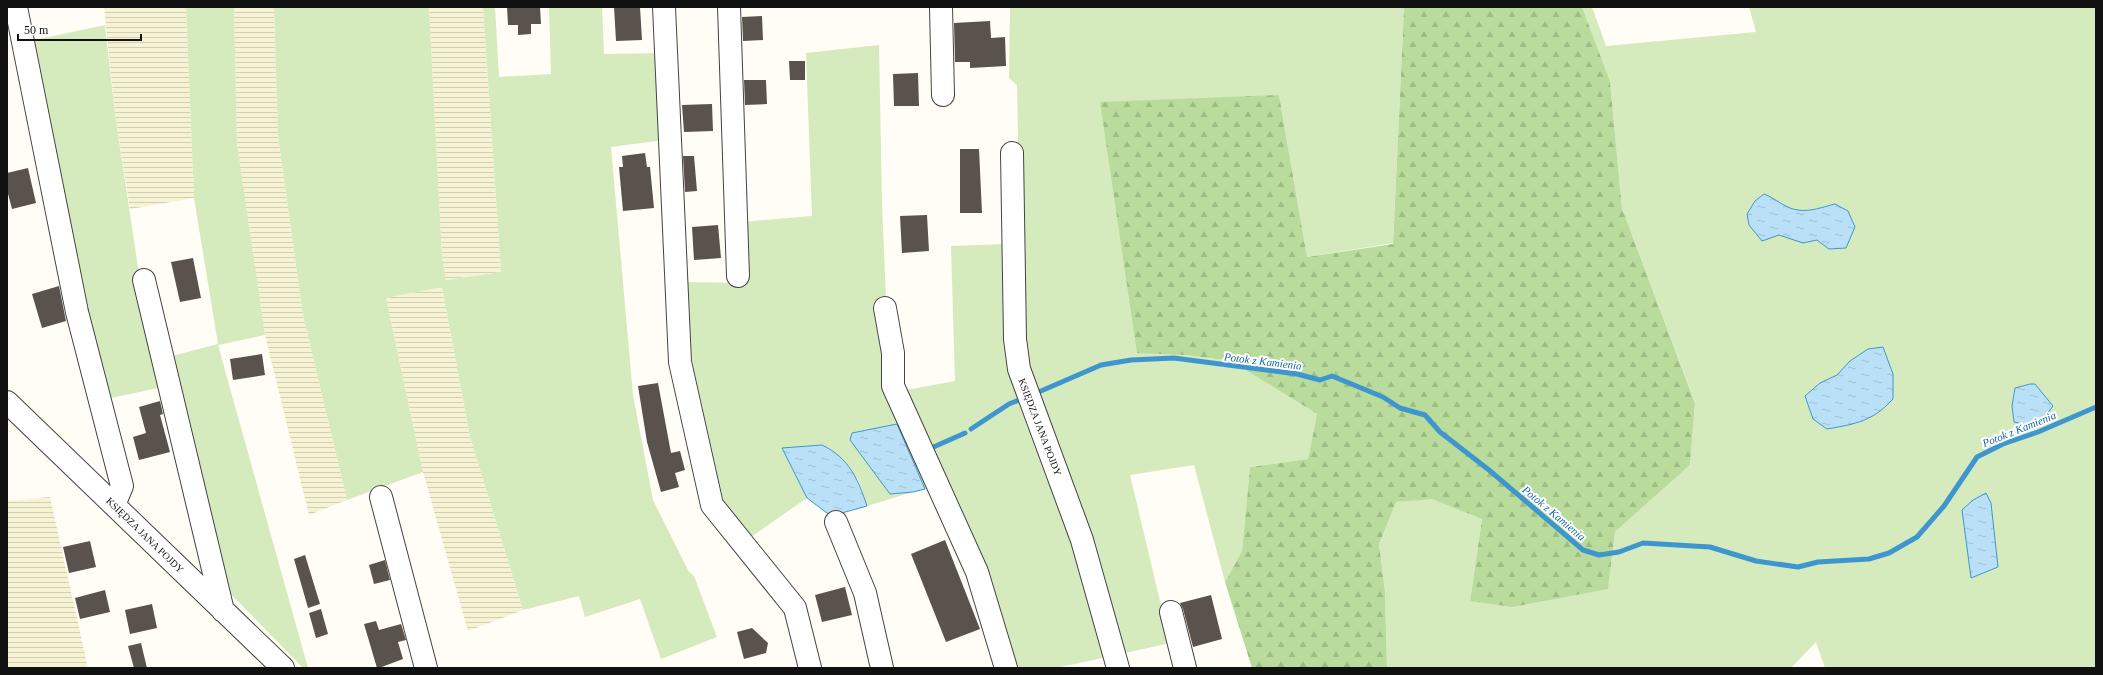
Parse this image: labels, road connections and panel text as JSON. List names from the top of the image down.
{
  "streets": {
    "street": ["KSIĘDZA JANA POJDY"]
  },
  "water": ["Potok z Kamienia"],
  "scale_bar": "50 m"
}
